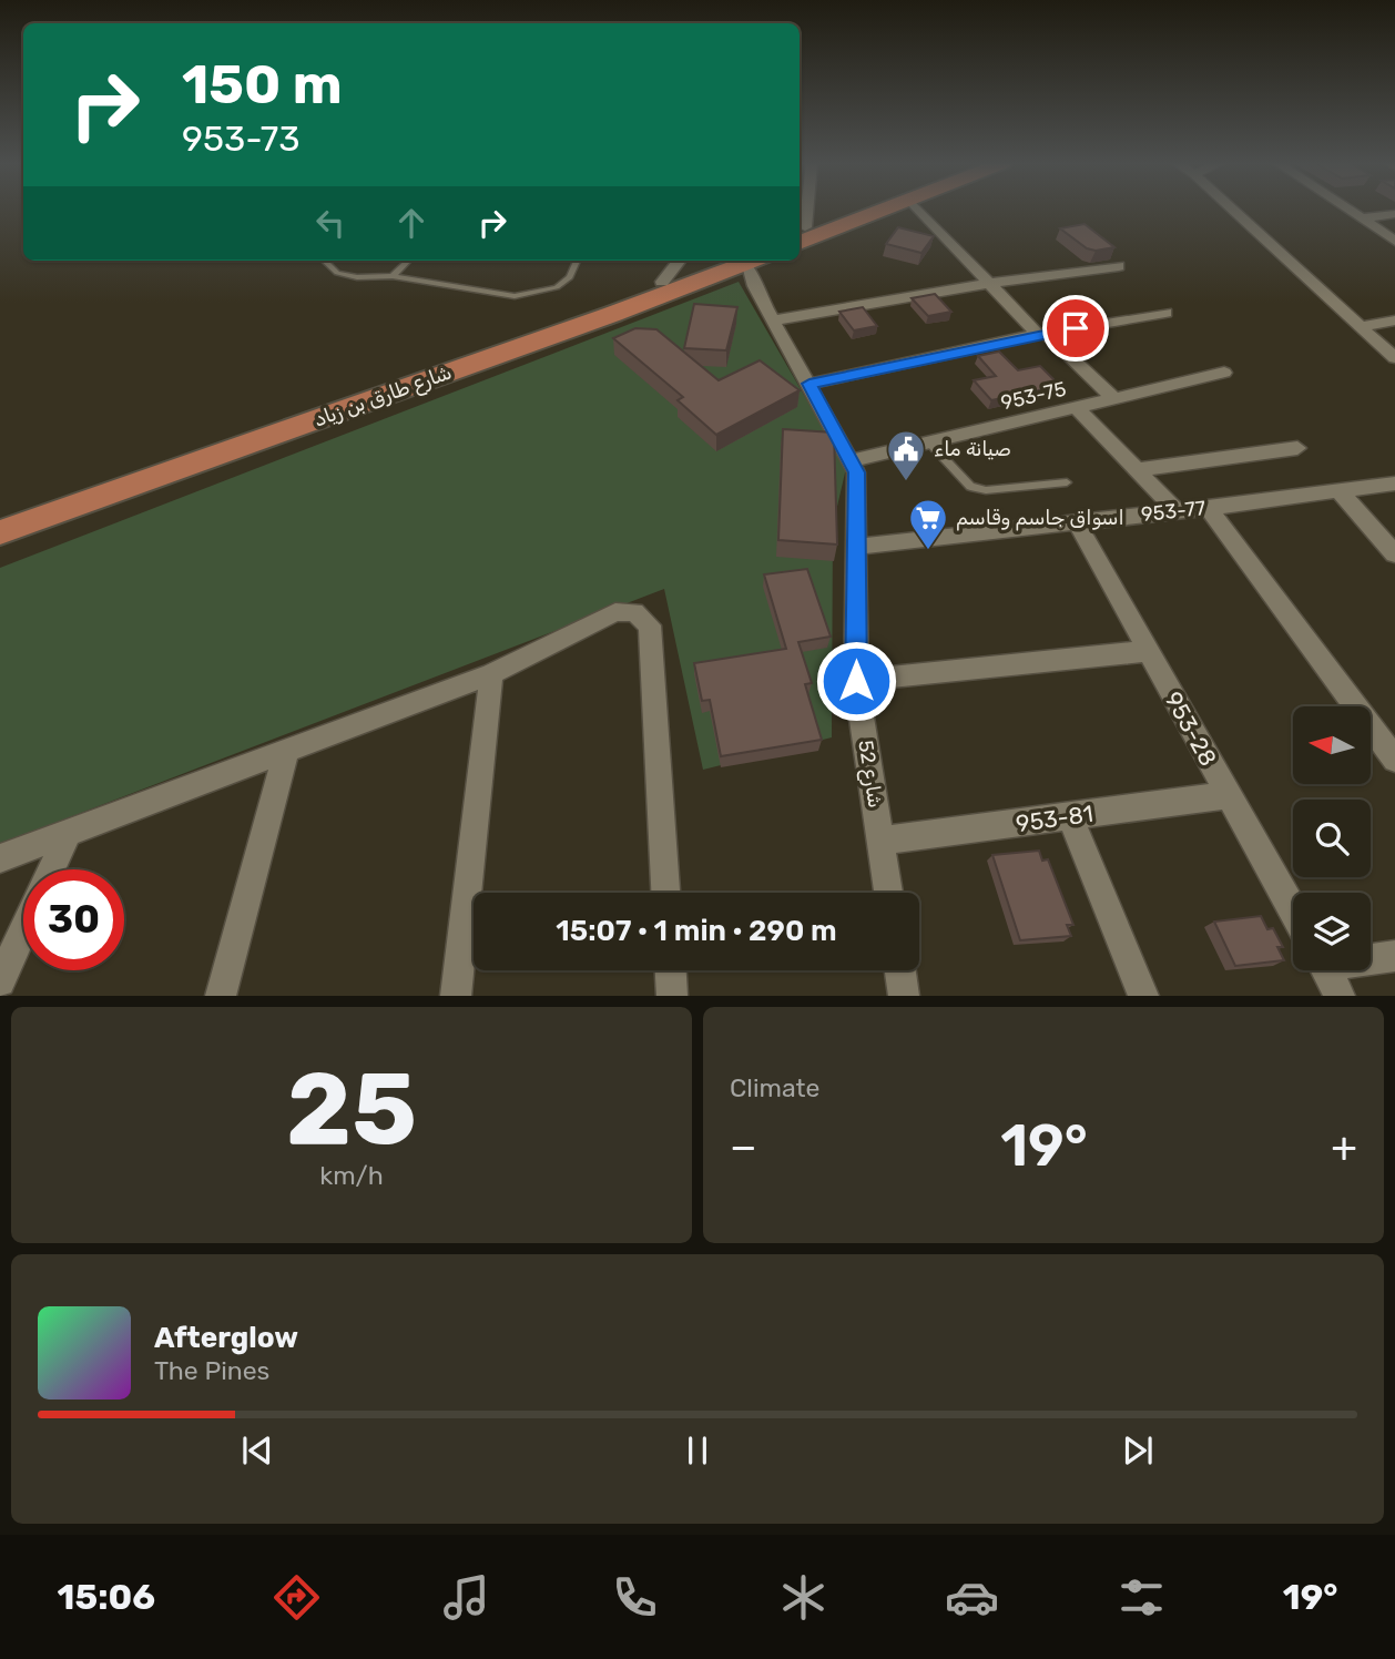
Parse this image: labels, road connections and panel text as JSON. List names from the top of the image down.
{
  "streets": {
    "main road": ["شارع طارق بن زياد"],
    "street": [
      "953-75",
      "953-77",
      "953-28",
      "شارع 52",
      "953-81"
    ]
  },
  "crossings": [
    ["953-75", "شارع 52"],
    ["953-77", "953-28"],
    ["953-77", "شارع 52"],
    ["953-28", "953-81"],
    ["شارع 52", "953-81"]
  ],
  "places": {
    "public building": ["صيانة ماء"],
    "supermarket": ["اسواق جاسم وقاسم"]
  },
  "north": "left",
  "page": {
    "turn": ["150 m", "953-73"],
    "limit": "30",
    "trip": "15:07 · 1 min · 290 m",
    "tile": [
      ["25", "km/h"],
      "Climate"
    ],
    "heat": ["−", "19°", "+"],
    "song": ["Afterglow", "The Pines"],
    "tabs": ["15:06", "19°"]
  }
}
